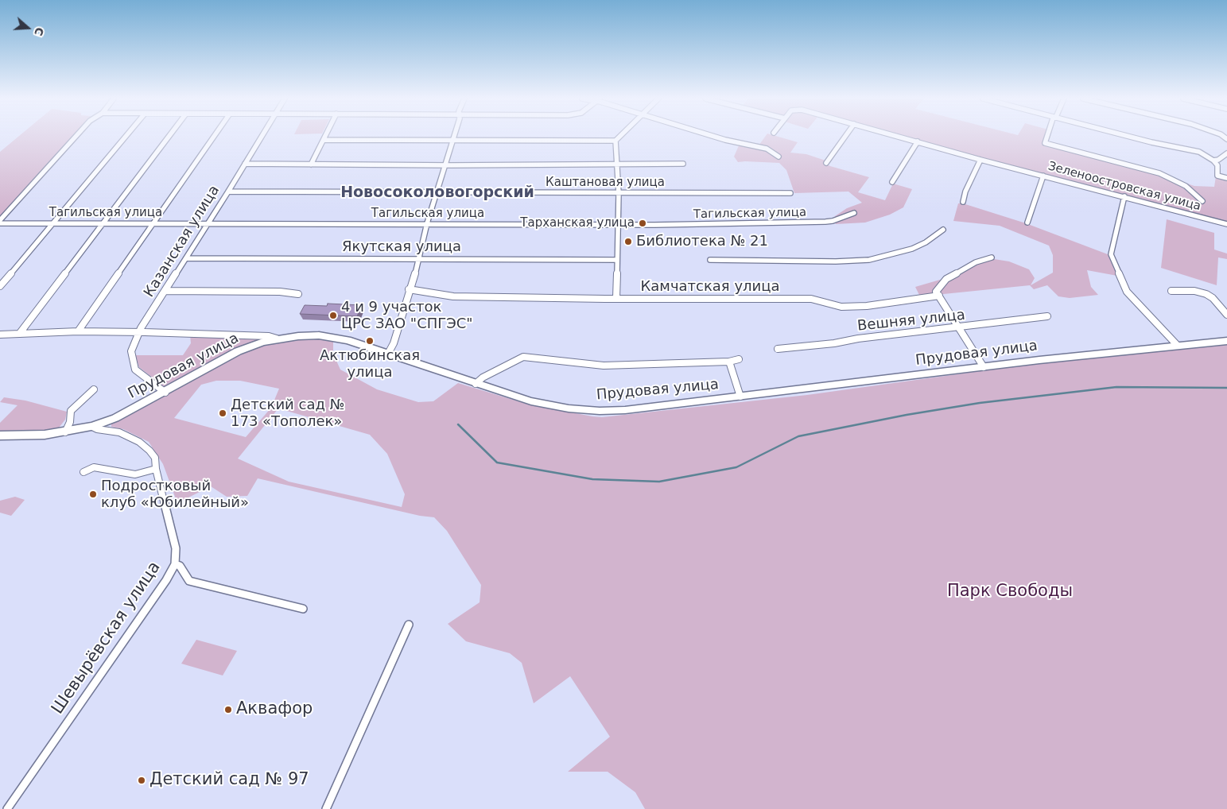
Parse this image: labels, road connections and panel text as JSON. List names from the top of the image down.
{
  "streets": {
    "main road": ["Прудовая улица"],
    "street": [
      "Каштановая улица",
      "Зеленоостровская улица",
      "Тагильская улица",
      "Казанская улица",
      "Якутская улица",
      "Камчатская улица",
      "Вешняя улица",
      "Шевырёвская улица"
    ]
  },
  "crossings": [
    ["Каштановая улица", "Казанская улица"],
    ["Тагильская улица", "Казанская улица"],
    ["Казанская улица", "Якутская улица"],
    ["Казанская улица", "Прудовая улица"],
    ["Прудовая улица", "Шевырёвская улица"]
  ],
  "districts": ["Новосоколовогорский"],
  "parks": ["Парк Свободы"],
  "places": [
    "Тарханская улица",
    "Библиотека № 21",
    "4 и 9 участок ЦРС ЗАО \"СПГЭС\"",
    "Актюбинская улица",
    "Детский сад № 173 «Тополек»",
    "Подростковый клуб «Юбилейный»",
    "Аквафор",
    "Детский сад № 97"
  ],
  "north": "right"
}
